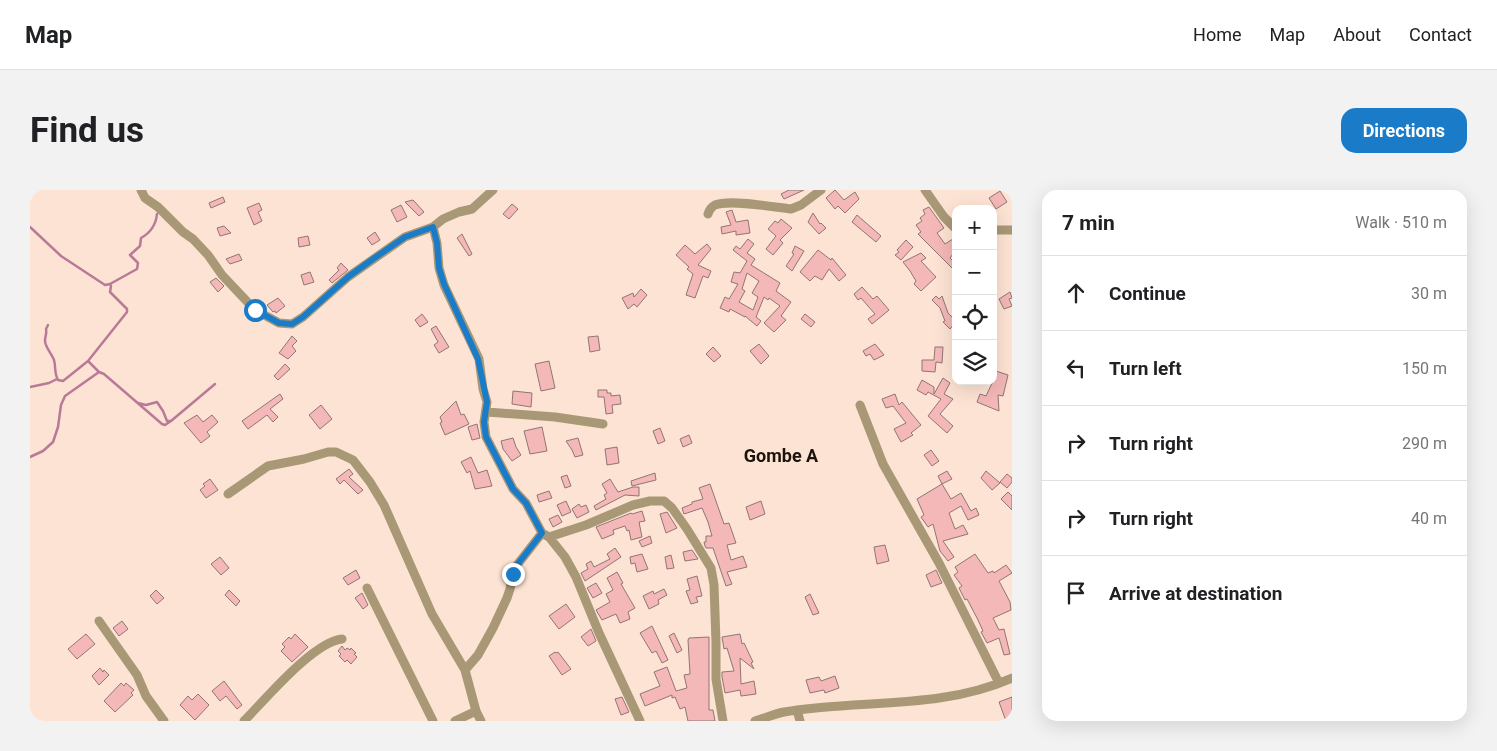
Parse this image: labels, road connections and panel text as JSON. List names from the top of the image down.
{
  "districts": ["Gombe A"],
  "page": {
    "header": "Map",
    "nav": [
      "Home",
      "Map",
      "About",
      "Contact"
    ],
    "buttons": "Directions",
    "title": "Find us",
    "heading": ["7 min", "Walk · 510 m"],
    "map_buttons": ["+", "−"],
    "list": [
      ["Continue", "30 m"],
      ["Turn left", "150 m"],
      ["Turn right", "290 m"],
      ["Turn right", "40 m"],
      "Arrive at destination"
    ]
  }
}
